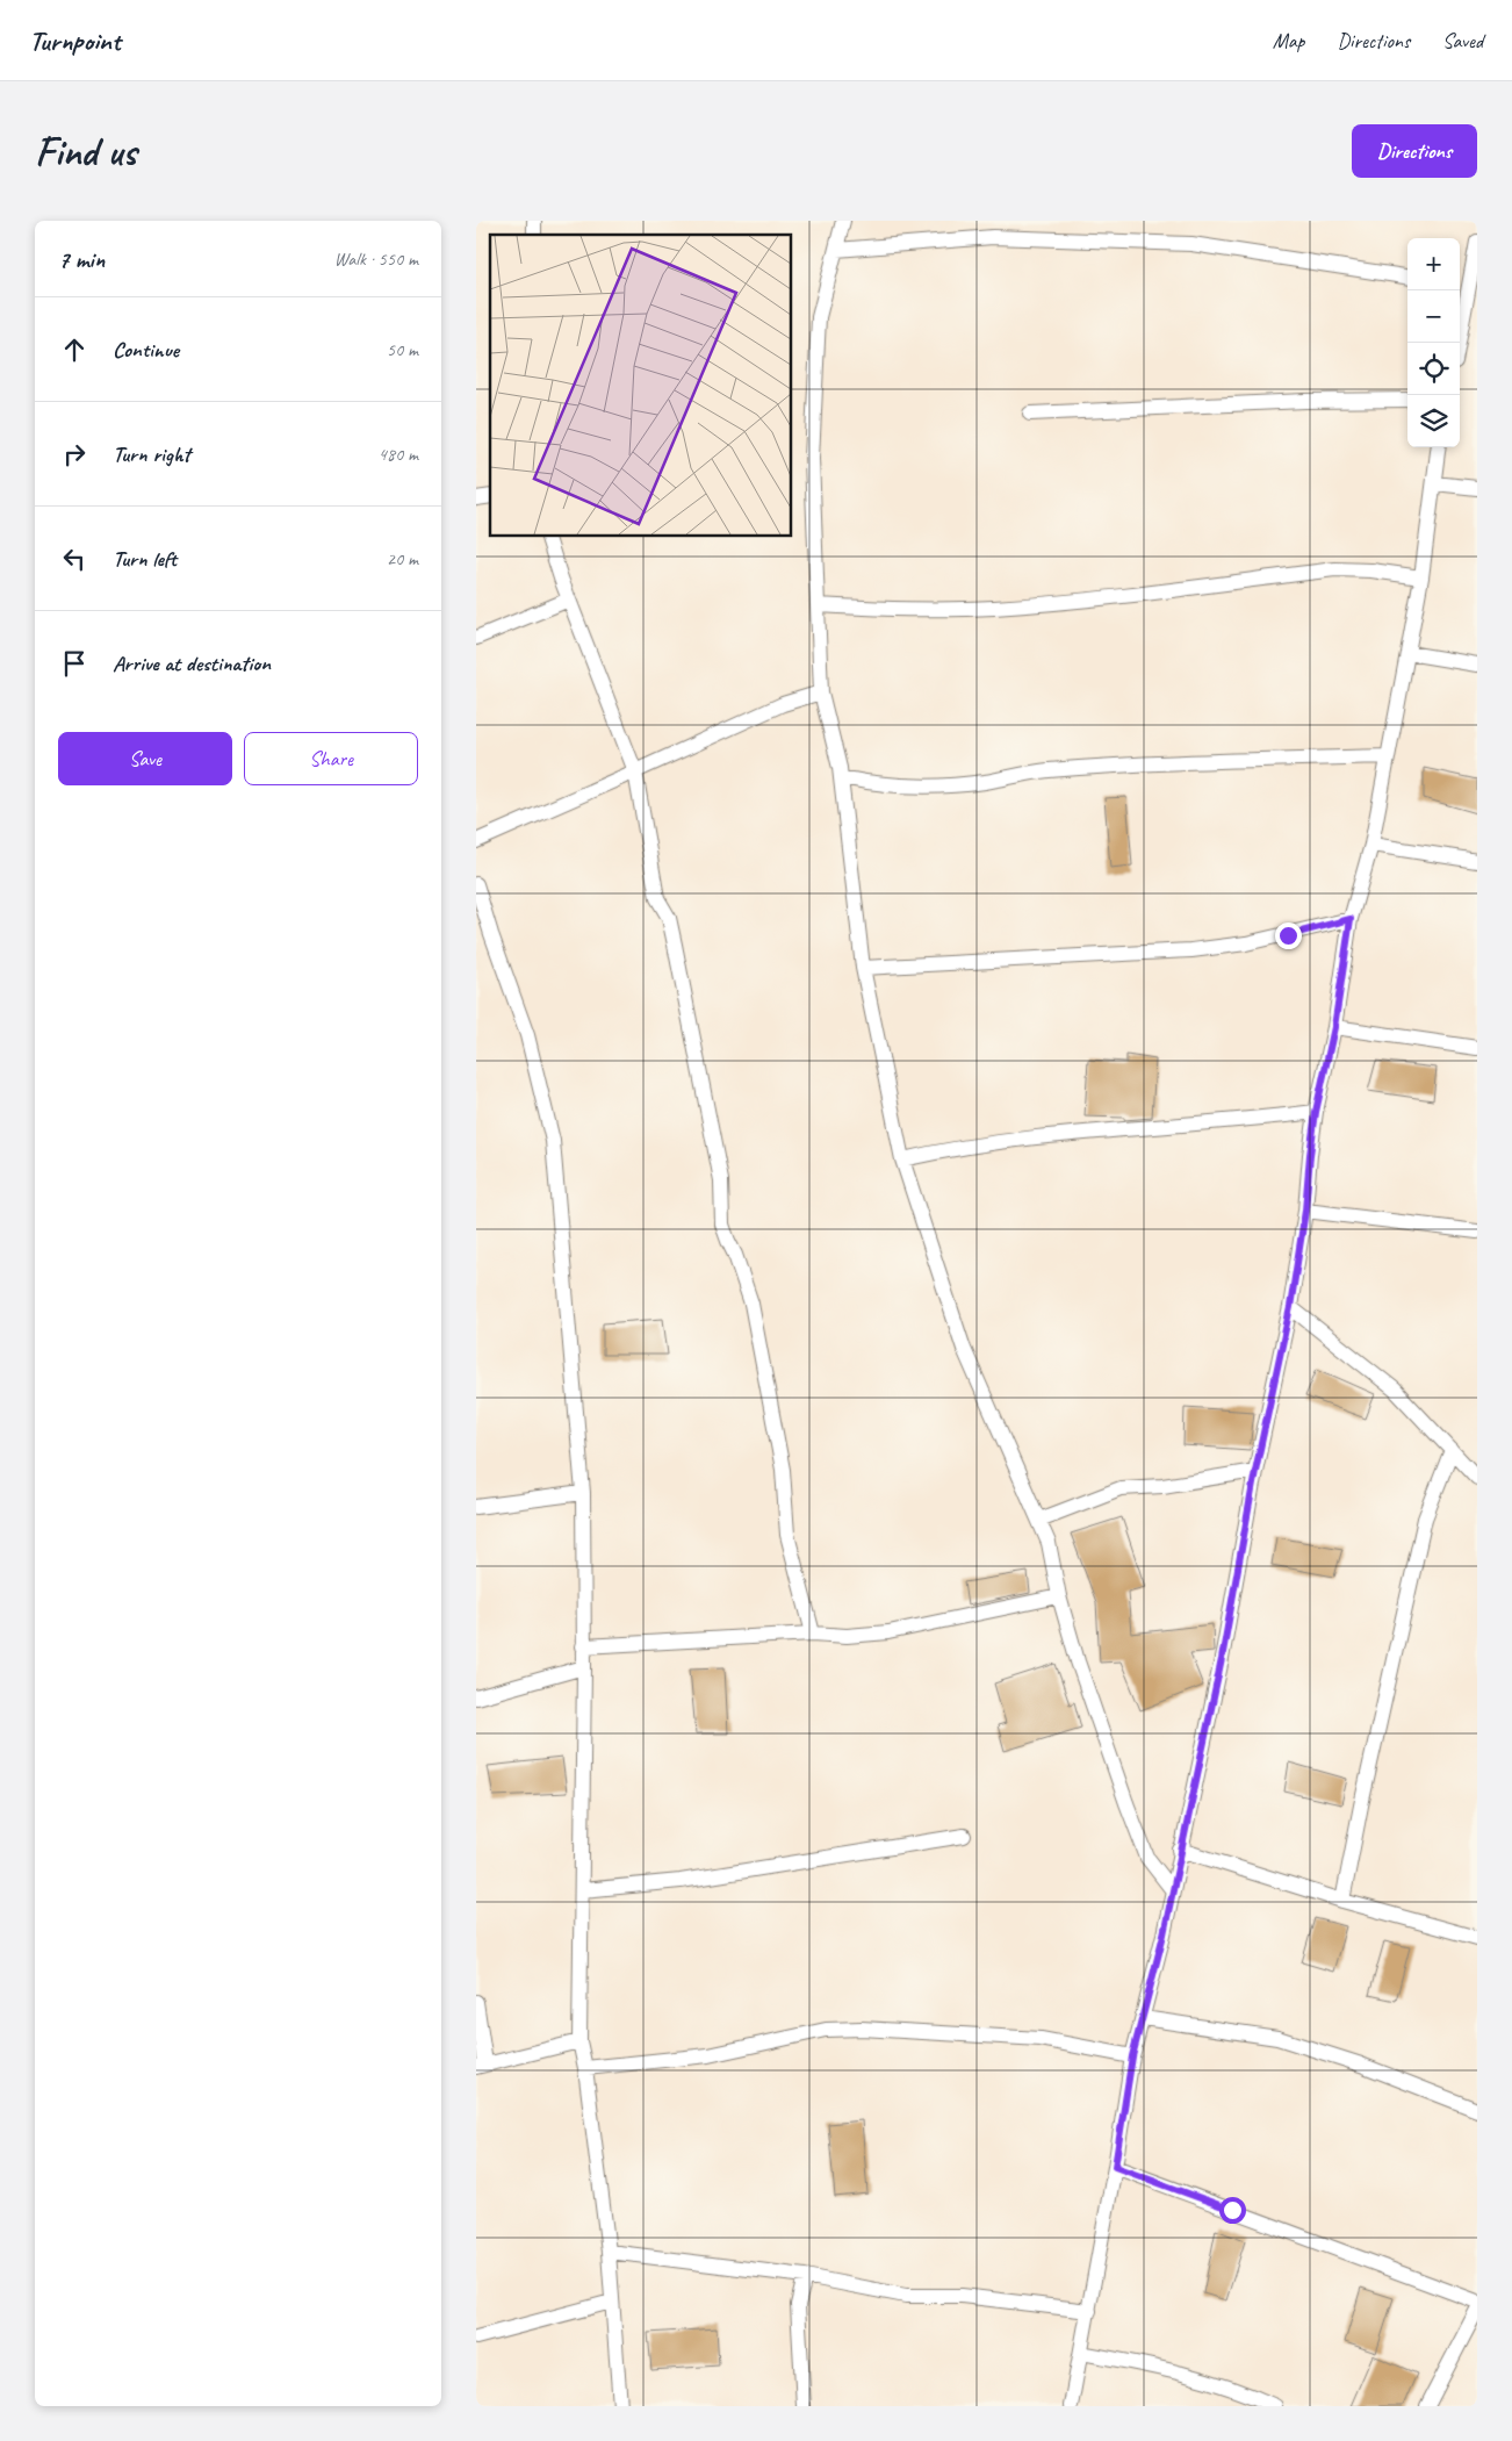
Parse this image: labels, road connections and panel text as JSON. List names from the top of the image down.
{
  "page": {
    "header": "Turnpoint",
    "nav": ["Map", "Directions", "Saved"],
    "buttons": [
      "Directions",
      ["Save", "Share"]
    ],
    "title": "Find us",
    "heading": ["7 min", "Walk · 550 m"],
    "map_buttons": ["+", "−"],
    "list": [
      ["Continue", "50 m"],
      ["Turn right", "480 m"],
      ["Turn left", "20 m"],
      "Arrive at destination"
    ]
  }
}
